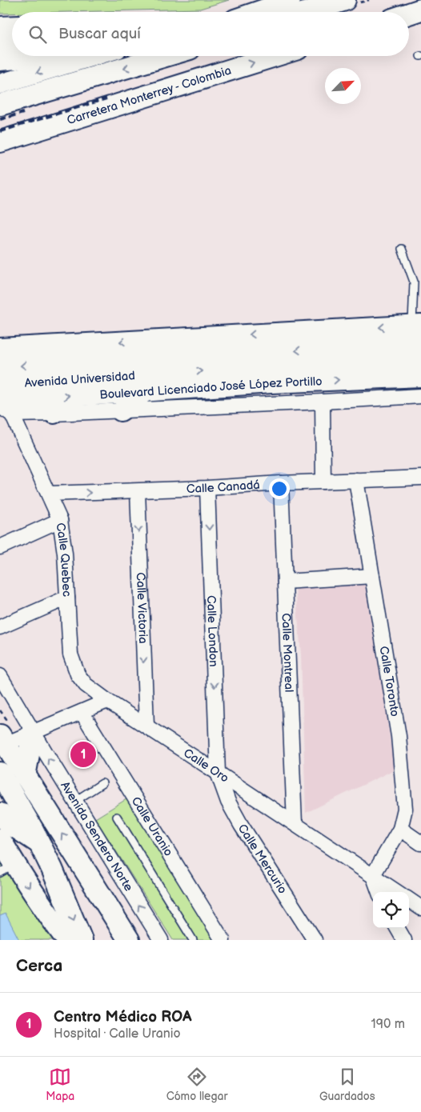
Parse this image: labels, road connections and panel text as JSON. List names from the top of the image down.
{
  "streets": {
    "highway": ["Avenida Universidad", "Boulevard Licenciado José López Portillo"],
    "main road": ["Carretera Monterrey - Colombia"],
    "street": [
      "Calle Canadá",
      "Calle Quebec",
      "Calle Victoria",
      "Calle London",
      "Calle Montreal",
      "Calle Toronto",
      "Calle Oro",
      "Calle Uranio",
      "Avenida Sendero Norte",
      "Calle Mercurio"
    ]
  },
  "crossings": [
    ["Avenida Universidad", "Boulevard Licenciado José López Portillo"],
    ["Boulevard Licenciado José López Portillo", "Calle Quebec"],
    ["Calle Canadá", "Calle Quebec"],
    ["Calle Canadá", "Calle Victoria"],
    ["Calle Canadá", "Calle London"],
    ["Calle Canadá", "Calle Montreal"],
    ["Calle Canadá", "Calle Toronto"],
    ["Calle Quebec", "Calle Oro"],
    ["Calle Victoria", "Calle Oro"],
    ["Calle London", "Calle Oro"],
    ["Calle London", "Calle Mercurio"],
    ["Calle Montreal", "Calle Oro"],
    ["Calle Toronto", "Calle Oro"],
    ["Calle Oro", "Calle Mercurio"]
  ],
  "one_way": ["Calle Victoria", "Calle London", "Avenida Sendero Norte"],
  "north": "top right",
  "page": {
    "search": "Buscar aquí",
    "pins": "1",
    "heading": "Cerca",
    "list": [
      {
        "mark": "1",
        "name": "Centro Médico ROA",
        "note": "Hospital · Calle Uranio",
        "value": "190 m"
      }
    ],
    "nav": ["Mapa", "Cómo llegar", "Guardados"]
  }
}
